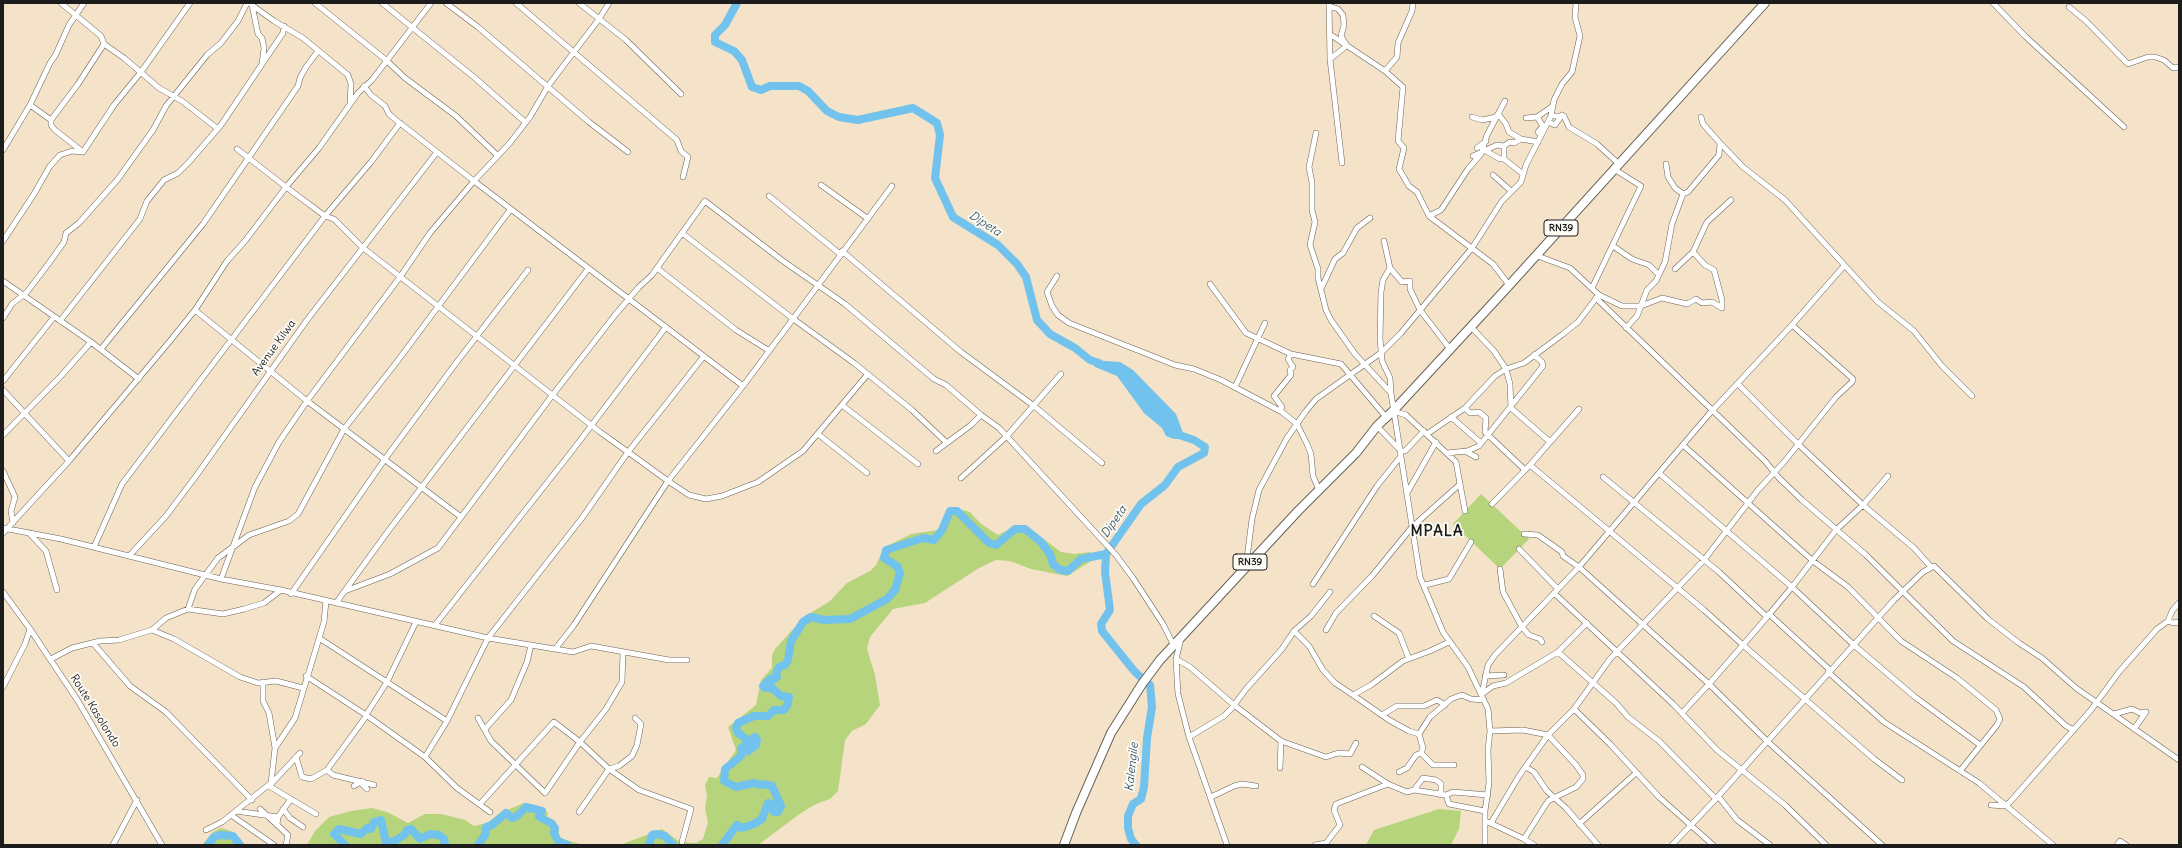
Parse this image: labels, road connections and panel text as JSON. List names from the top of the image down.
{
  "streets": {
    "highway": ["RN39"],
    "street": ["Avenue Kilwa", "Route Kasolondo"]
  },
  "districts": ["MPALA"],
  "water": ["Dipeta", "Kalengile"]
}
